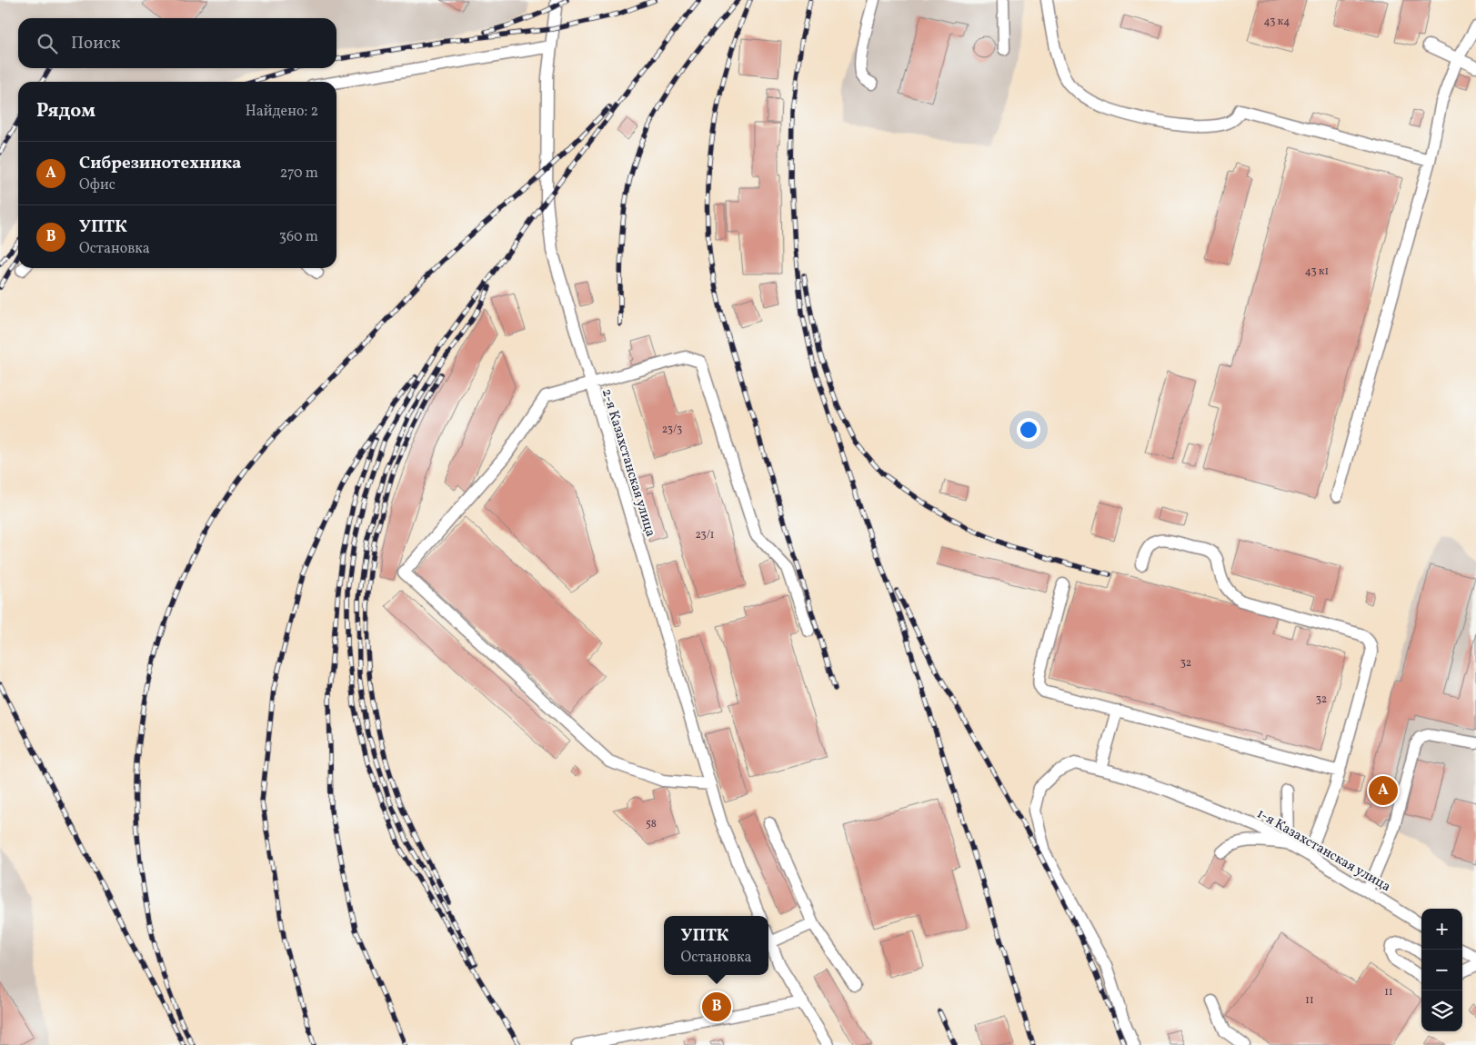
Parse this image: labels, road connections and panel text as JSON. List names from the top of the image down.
{
  "streets": {
    "street": ["2-я Казахстанская улица", "1-я Казахстанская улица"]
  },
  "house_numbers": [
    "43 к4",
    "43 к1",
    "23/3",
    "23/1",
    "32",
    "32",
    "58",
    "11",
    "11"
  ],
  "page": {
    "search": "Поиск",
    "heading": ["Рядом", "Найдено: 2"],
    "list": [
      {
        "mark": "A",
        "name": "Сибрезинотехника",
        "note": "Офис",
        "value": "270 m"
      },
      {
        "mark": "B",
        "name": "УПТК",
        "note": "Остановка",
        "value": "360 m"
      }
    ],
    "pins": ["A", "B"],
    "map_buttons": ["+", "−"],
    "popup": ["УПТК", "Остановка"]
  }
}
